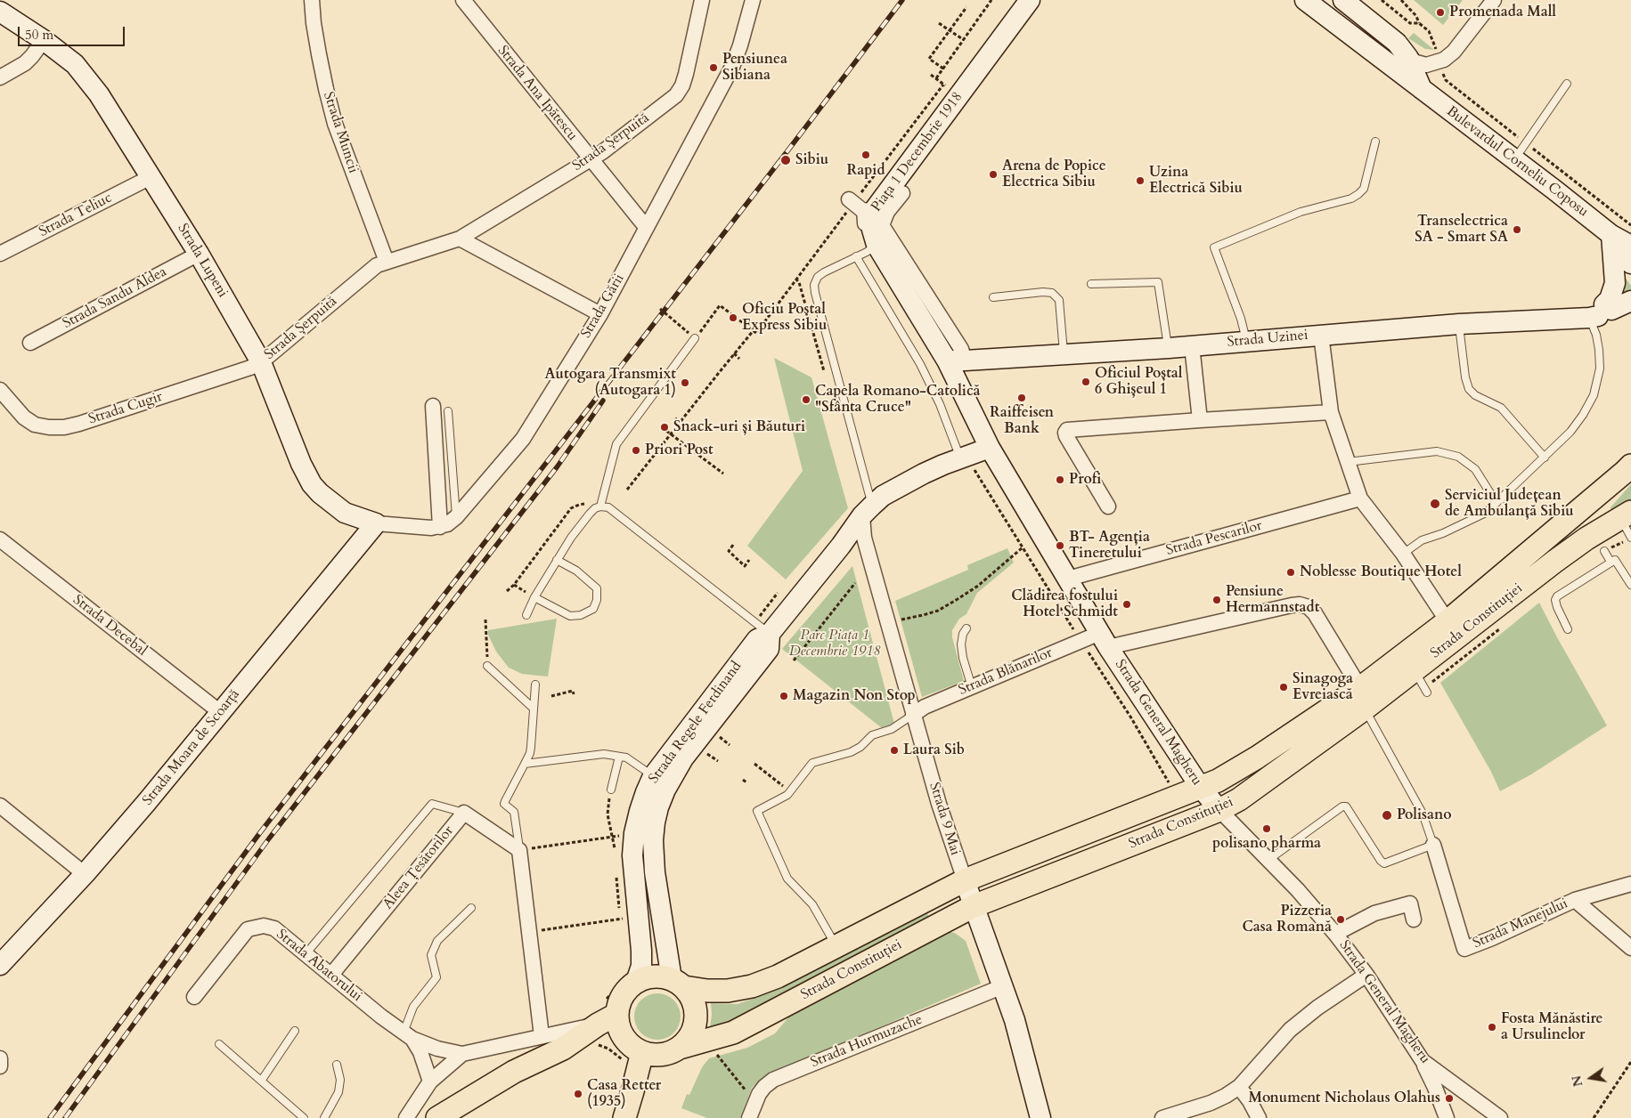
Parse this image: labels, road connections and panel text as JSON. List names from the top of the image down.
{
  "streets": {
    "main road": ["Strada Constituției", "Strada Abatorului"],
    "street": [
      "Strada Ana Ipătescu",
      "Strada Muncii",
      "Strada Șerpuită",
      "Piața 1 Decembrie 1918",
      "Bulevardul Corneliu Coposu",
      "Strada Teliuc",
      "Strada Lupeni",
      "Strada Sandu Aldea",
      "Strada Gării",
      "Strada Uzinei",
      "Strada Cugir",
      "Strada Pescarilor",
      "Strada Decebal",
      "Strada Blănarilor",
      "Strada Regele Ferdinand",
      "Strada General Magheru",
      "Strada Moara de Scoarță",
      "Strada 9 Mai",
      "Aleea Țesătorilor",
      "Strada Manejului",
      "Strada Hurmuzache"
    ]
  },
  "crossings": [
    ["Strada Ana Ipătescu", "Strada Șerpuită"],
    ["Strada Ana Ipătescu", "Strada Gării"],
    ["Strada Muncii", "Strada Șerpuită"],
    ["Strada Șerpuită", "Strada Lupeni"],
    ["Strada Șerpuită", "Strada Cugir"],
    ["Piața 1 Decembrie 1918", "Strada Uzinei"],
    ["Piața 1 Decembrie 1918", "Strada General Magheru"],
    ["Strada Teliuc", "Strada Lupeni"],
    ["Strada Lupeni", "Strada Sandu Aldea"],
    ["Strada Lupeni", "Strada Cugir"],
    ["Strada Lupeni", "Strada Moara de Scoarță"],
    ["Strada Uzinei", "Strada General Magheru"],
    ["Strada Pescarilor", "Strada General Magheru"],
    ["Strada Constituției", "Strada Blănarilor"],
    ["Strada Constituției", "Strada Regele Ferdinand"],
    ["Strada Constituției", "Strada General Magheru"],
    ["Strada Constituției", "Strada 9 Mai"],
    ["Strada Constituției", "Strada Abatorului"],
    ["Strada Decebal", "Strada Moara de Scoarță"],
    ["Strada Blănarilor", "Strada General Magheru"],
    ["Strada Blănarilor", "Strada 9 Mai"],
    ["Strada Regele Ferdinand", "Strada General Magheru"],
    ["Strada Regele Ferdinand", "Strada 9 Mai"],
    ["Strada Regele Ferdinand", "Strada Abatorului"],
    ["Strada 9 Mai", "Strada Hurmuzache"],
    ["Aleea Țesătorilor", "Strada Abatorului"]
  ],
  "parks": ["Parc Piața 1 Decembrie 1918"],
  "places": [
    "Promenada Mall",
    "Pensiunea Sibiana",
    "Rapid",
    "Sibiu",
    "Arena de Popice Electrica Sibiu",
    "Uzina Electrică Sibiu",
    "Transelectrica SA - Smart SA",
    "Oficiu Poștal Express Sibiu",
    "Oficiul Poștal 6 Ghișeul 1",
    "Autogara Transmixt (Autogara 1)",
    "Raiffeisen Bank",
    "Capela Romano-Catolică \"Sfânta Cruce\"",
    "Snack-uri și Băuturi",
    "Priori Post",
    "Profi",
    "Serviciul Județean de Ambulanță Sibiu",
    "BT- Agenția Tineretului",
    "Noblesse Boutique Hotel",
    "Pensiune Hermannstadt",
    "Clădirea fostului Hotel Schmidt",
    "Sinagoga Evreiască",
    "Magazin Non Stop",
    "Laura Sib",
    "Polisano",
    "polisano pharma",
    "Pizzeria Casa Romană",
    "Fosta Mănăstire a Ursulinelor",
    "Casa Retter (1935)",
    "Monument Nicholaus Olahus"
  ],
  "scale_bar": "50 m",
  "north": "left"
}
